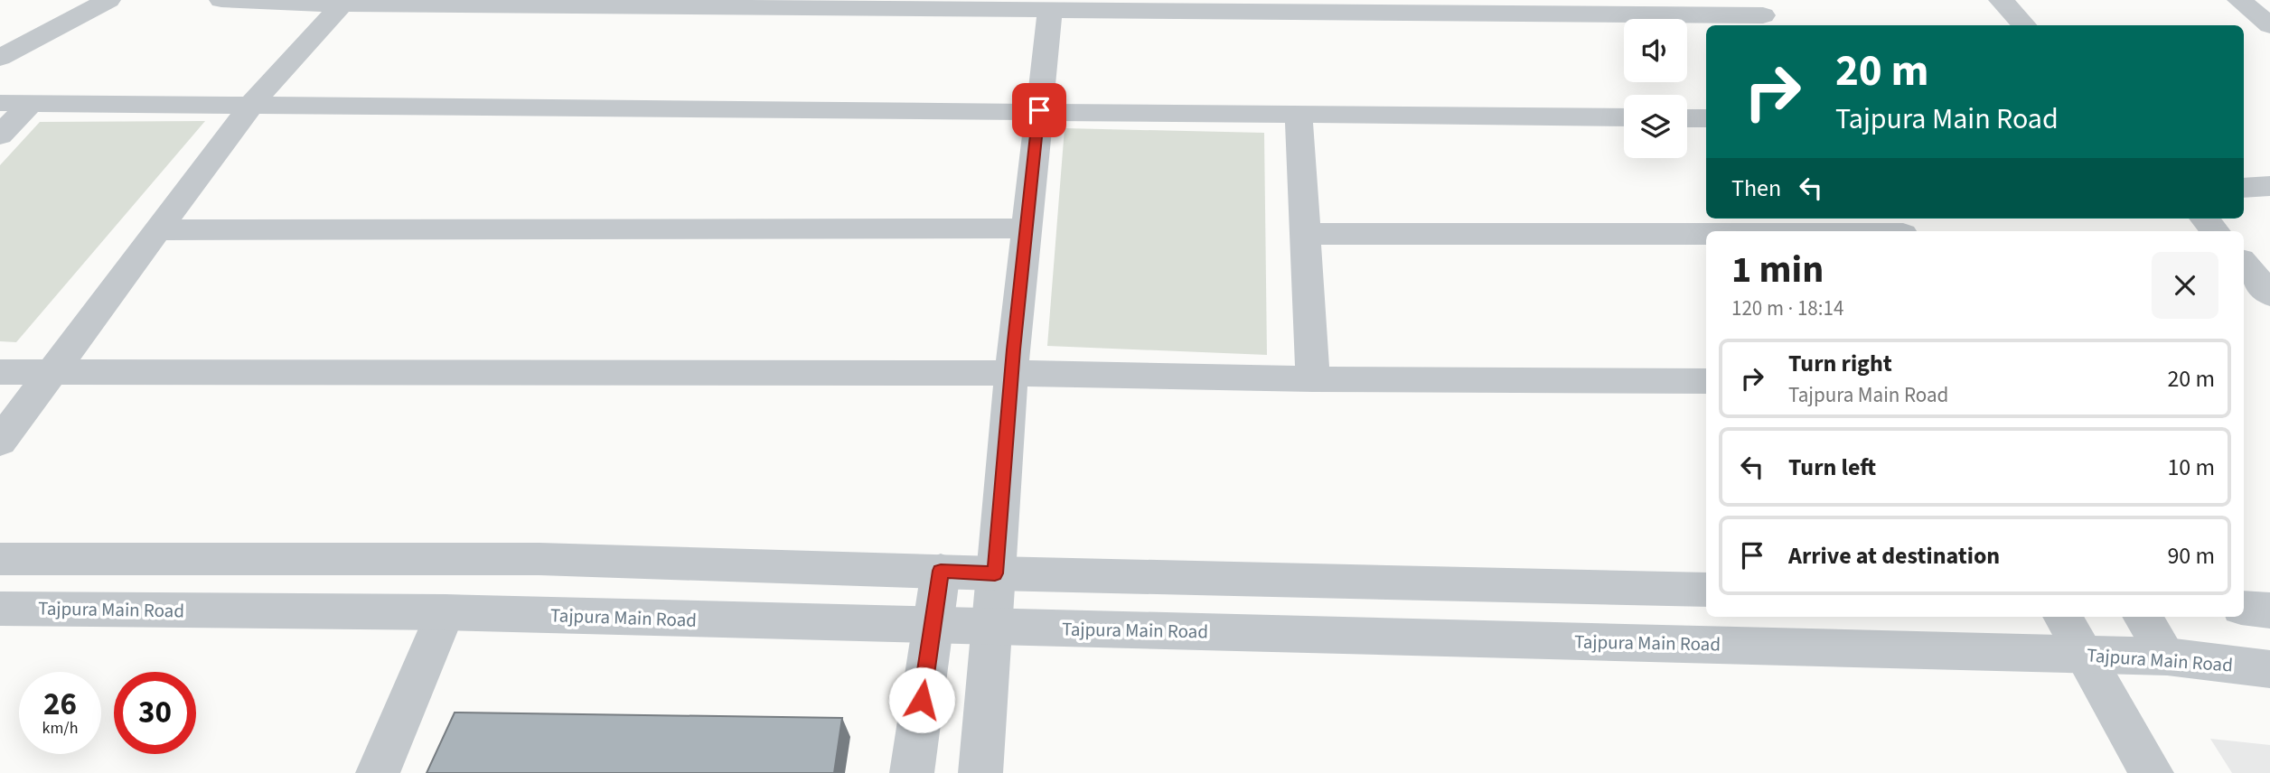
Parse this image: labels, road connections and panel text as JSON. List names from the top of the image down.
{
  "streets": {
    "street": ["Tajpura Main Road"]
  },
  "page": {
    "turn": ["20 m", "Tajpura Main Road"],
    "then": "Then",
    "heading": ["1 min", "120 m · 18:14"],
    "list": [
      {
        "name": "Turn right",
        "note": "Tajpura Main Road",
        "value": "20 m"
      },
      {
        "name": "Turn left",
        "value": "10 m"
      },
      {
        "name": "Arrive at destination",
        "value": "90 m"
      }
    ],
    "speed": "26 km/h",
    "limit": "30"
  }
}
